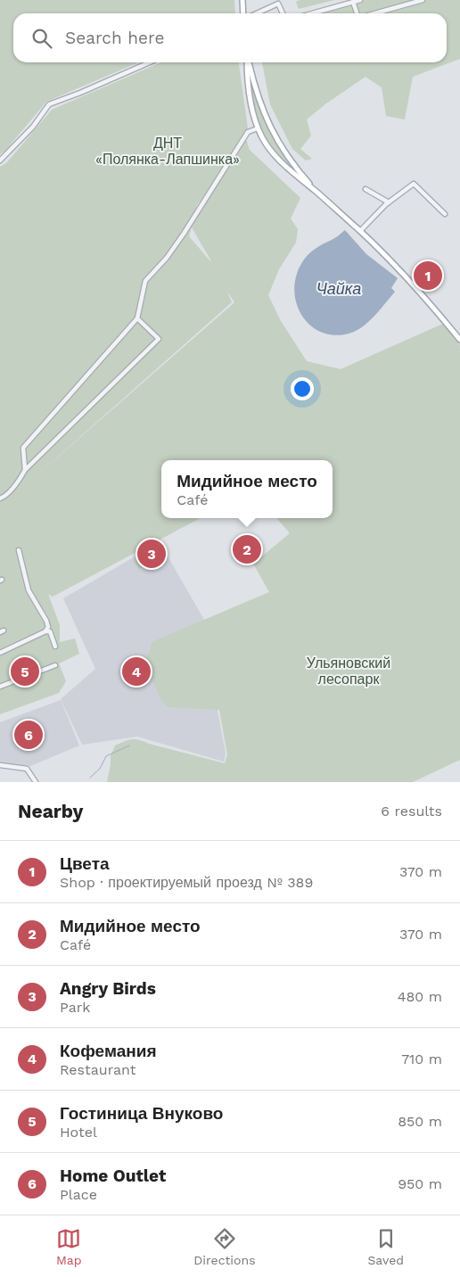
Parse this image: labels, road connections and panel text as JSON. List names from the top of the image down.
{
  "water": ["Чайка"],
  "parks": ["ДНТ «Полянка-Лапшинка»", "Ульяновский лесопарк"],
  "page": {
    "search": "Search here",
    "pins": [
      "1",
      "2",
      "3",
      "4",
      "5",
      "6"
    ],
    "popup": ["Мидийное место", "Café"],
    "heading": ["Nearby", "6 results"],
    "list": [
      {
        "mark": "1",
        "name": "Цвета",
        "note": "Shop · проектируемый проезд № 389",
        "value": "370 m"
      },
      {
        "mark": "2",
        "name": "Мидийное место",
        "note": "Café",
        "value": "370 m"
      },
      {
        "mark": "3",
        "name": "Angry Birds",
        "note": "Park",
        "value": "480 m"
      },
      {
        "mark": "4",
        "name": "Кофемания",
        "note": "Restaurant",
        "value": "710 m"
      },
      {
        "mark": "5",
        "name": "Гостиница Внуково",
        "note": "Hotel",
        "value": "850 m"
      },
      {
        "mark": "6",
        "name": "Home Outlet",
        "note": "Place",
        "value": "950 m"
      }
    ],
    "nav": ["Map", "Directions", "Saved"]
  }
}
